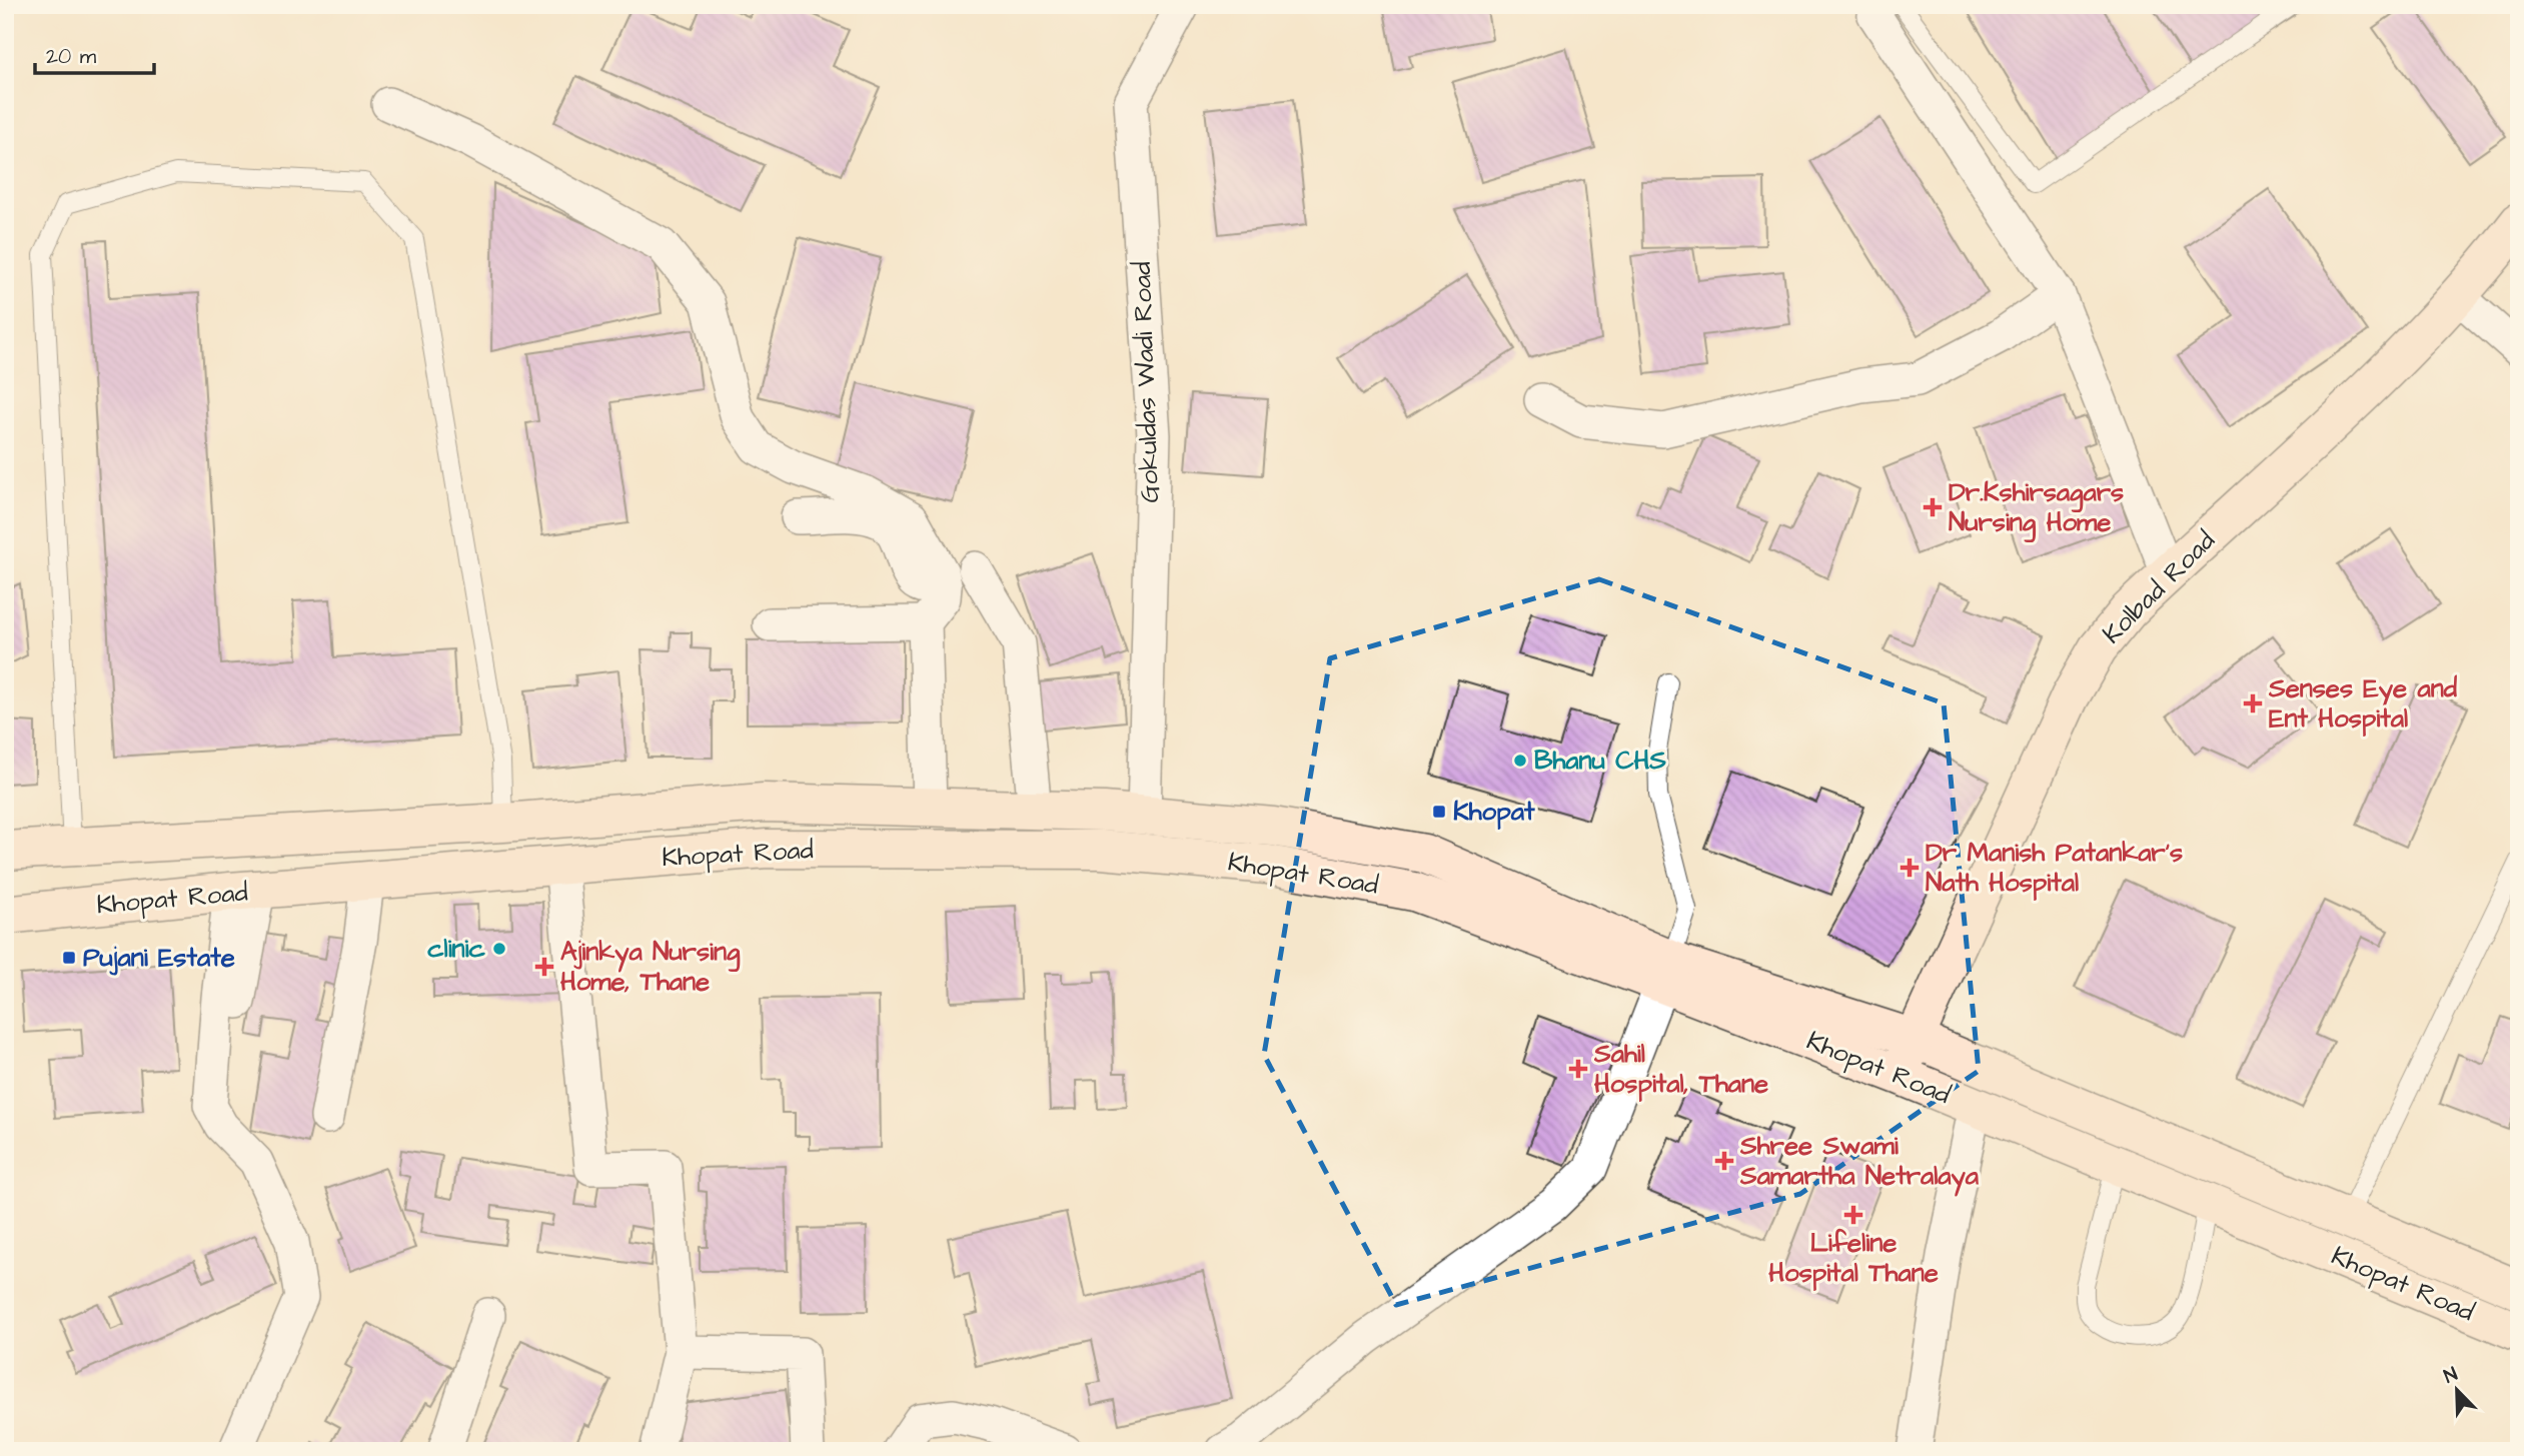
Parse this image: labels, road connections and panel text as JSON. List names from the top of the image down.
{
  "streets": {
    "main road": ["Kolbad Road", "Khopat Road"],
    "street": ["Gokuldas Wadi Road"]
  },
  "crossings": [
    ["Gokuldas Wadi Road", "Khopat Road"],
    ["Kolbad Road", "Khopat Road"]
  ],
  "places": {
    "health": [
      "Dr.Kshirsagars Nursing Home",
      "Senses Eye and Ent Hospital",
      "Dr Manish Patankar's Nath Hospital",
      "Ajinkya Nursing Home, Thane",
      "Sahil Hospital, Thane",
      "Shree Swami Samartha Netralaya",
      "Lifeline Hospital Thane"
    ],
    "other": ["Bhanu CHS", "clinic"],
    "transit": ["Khopat", "Pujani Estate"]
  },
  "scale_bar": "20 m",
  "north": "top left"
}
